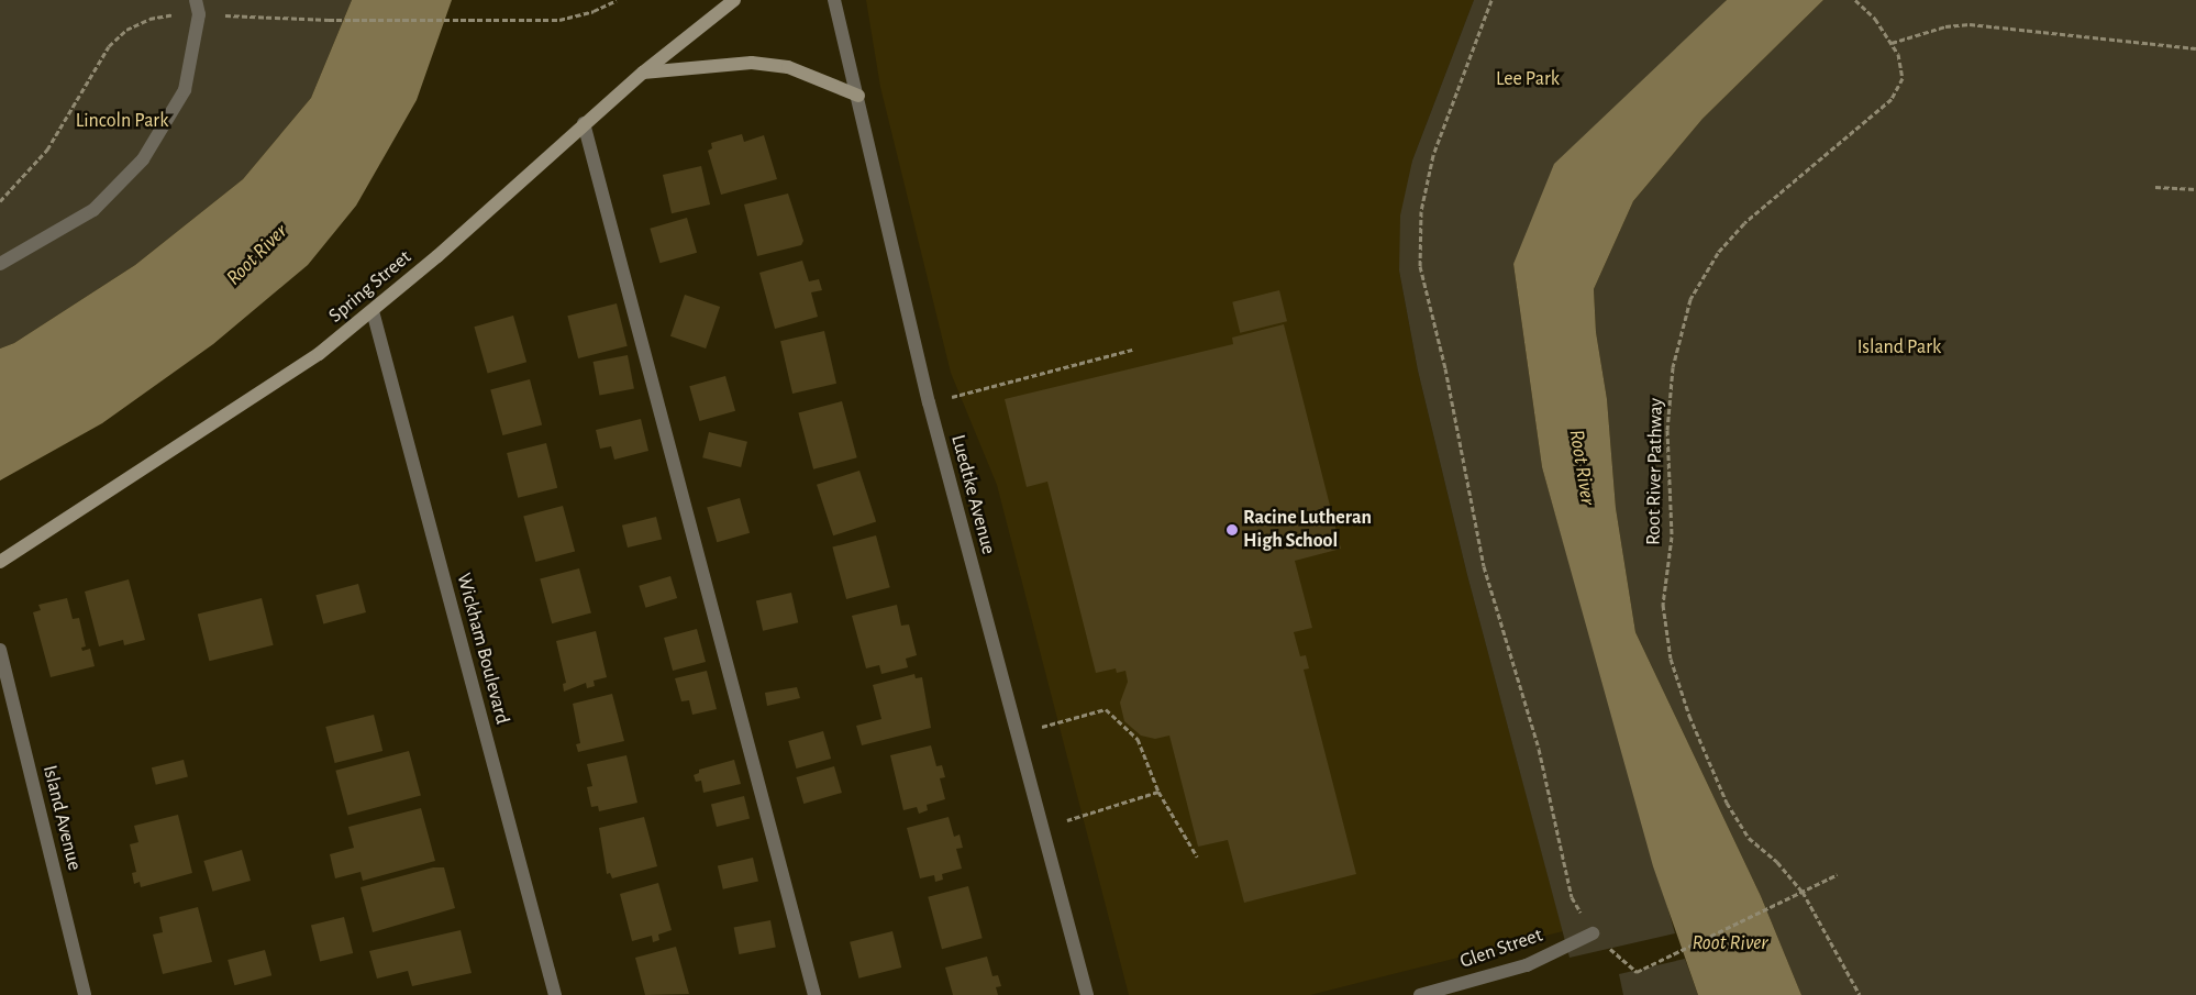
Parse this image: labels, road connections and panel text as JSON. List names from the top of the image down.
{
  "streets": {
    "main road": ["Spring Street"],
    "street": [
      "Luedtke Avenue",
      "Wickham Boulevard",
      "Island Avenue",
      "Glen Street"
    ],
    "path": ["Root River Pathway"]
  },
  "crossings": [
    ["Spring Street", "Wickham Boulevard"]
  ],
  "water": ["Root River"],
  "parks": ["Lee Park", "Lincoln Park", "Island Park"],
  "places": ["Racine Lutheran High School"]
}
